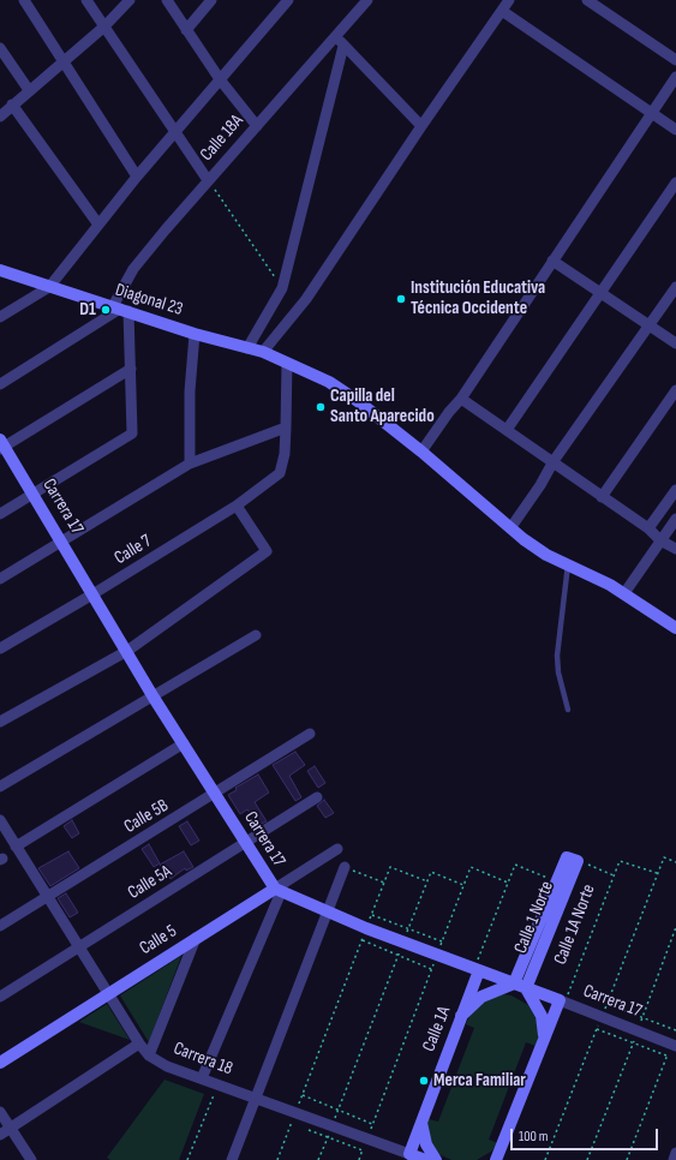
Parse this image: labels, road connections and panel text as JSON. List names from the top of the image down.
{
  "streets": {
    "street": [
      "Calle 18A",
      "Diagonal 23",
      "Carrera 17",
      "Calle 7",
      "Calle 5B",
      "Calle 5A",
      "Calle 1 Norte",
      "Calle 5",
      "Calle 1A",
      "Carrera 18"
    ],
    "path": ["Calle 1A Norte"]
  },
  "crossings": [
    ["Calle 18A", "Diagonal 23"],
    ["Carrera 17", "Calle 7"],
    ["Carrera 17", "Calle 5B"],
    ["Carrera 17", "Calle 5A"],
    ["Carrera 17", "Calle 1 Norte"],
    ["Carrera 17", "Calle 1A Norte"],
    ["Carrera 17", "Calle 5"],
    ["Carrera 17", "Calle 1A"],
    ["Calle 5B", "Carrera 18"],
    ["Calle 5A", "Carrera 18"],
    ["Calle 5", "Carrera 18"],
    ["Calle 1A", "Carrera 18"]
  ],
  "places": [
    "Institución Educativa Técnica Occidente",
    "D1",
    "Capilla del Santo Aparecido",
    "Merca Familiar"
  ],
  "scale_bar": "100 m"
}
